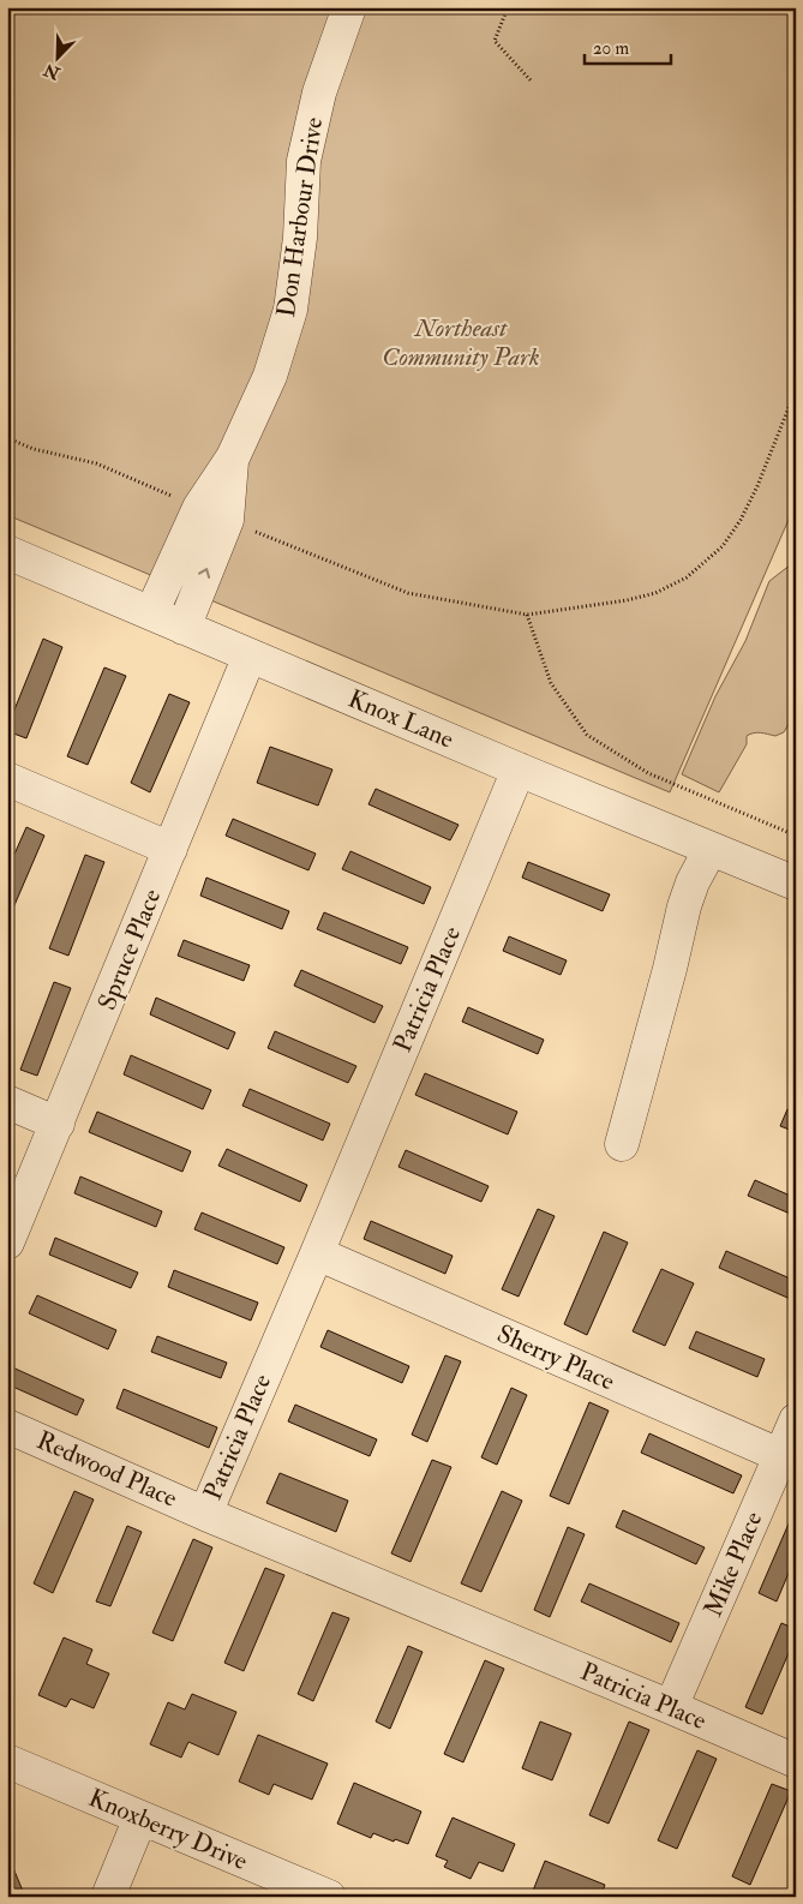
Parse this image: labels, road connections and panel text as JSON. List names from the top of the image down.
{
  "streets": {
    "street": [
      "Don Harbour Drive",
      "Knox Lane",
      "Spruce Place",
      "Patricia Place",
      "Sherry Place",
      "Redwood Place",
      "Mike Place",
      "Knoxberry Drive"
    ]
  },
  "crossings": [
    ["Don Harbour Drive", "Knox Lane"],
    ["Knox Lane", "Spruce Place"],
    ["Knox Lane", "Patricia Place"],
    ["Patricia Place", "Sherry Place"],
    ["Patricia Place", "Redwood Place"],
    ["Patricia Place", "Mike Place"],
    ["Sherry Place", "Mike Place"]
  ],
  "parks": ["Northeast Community Park"],
  "scale_bar": "20 m",
  "north": "bottom left"
}
